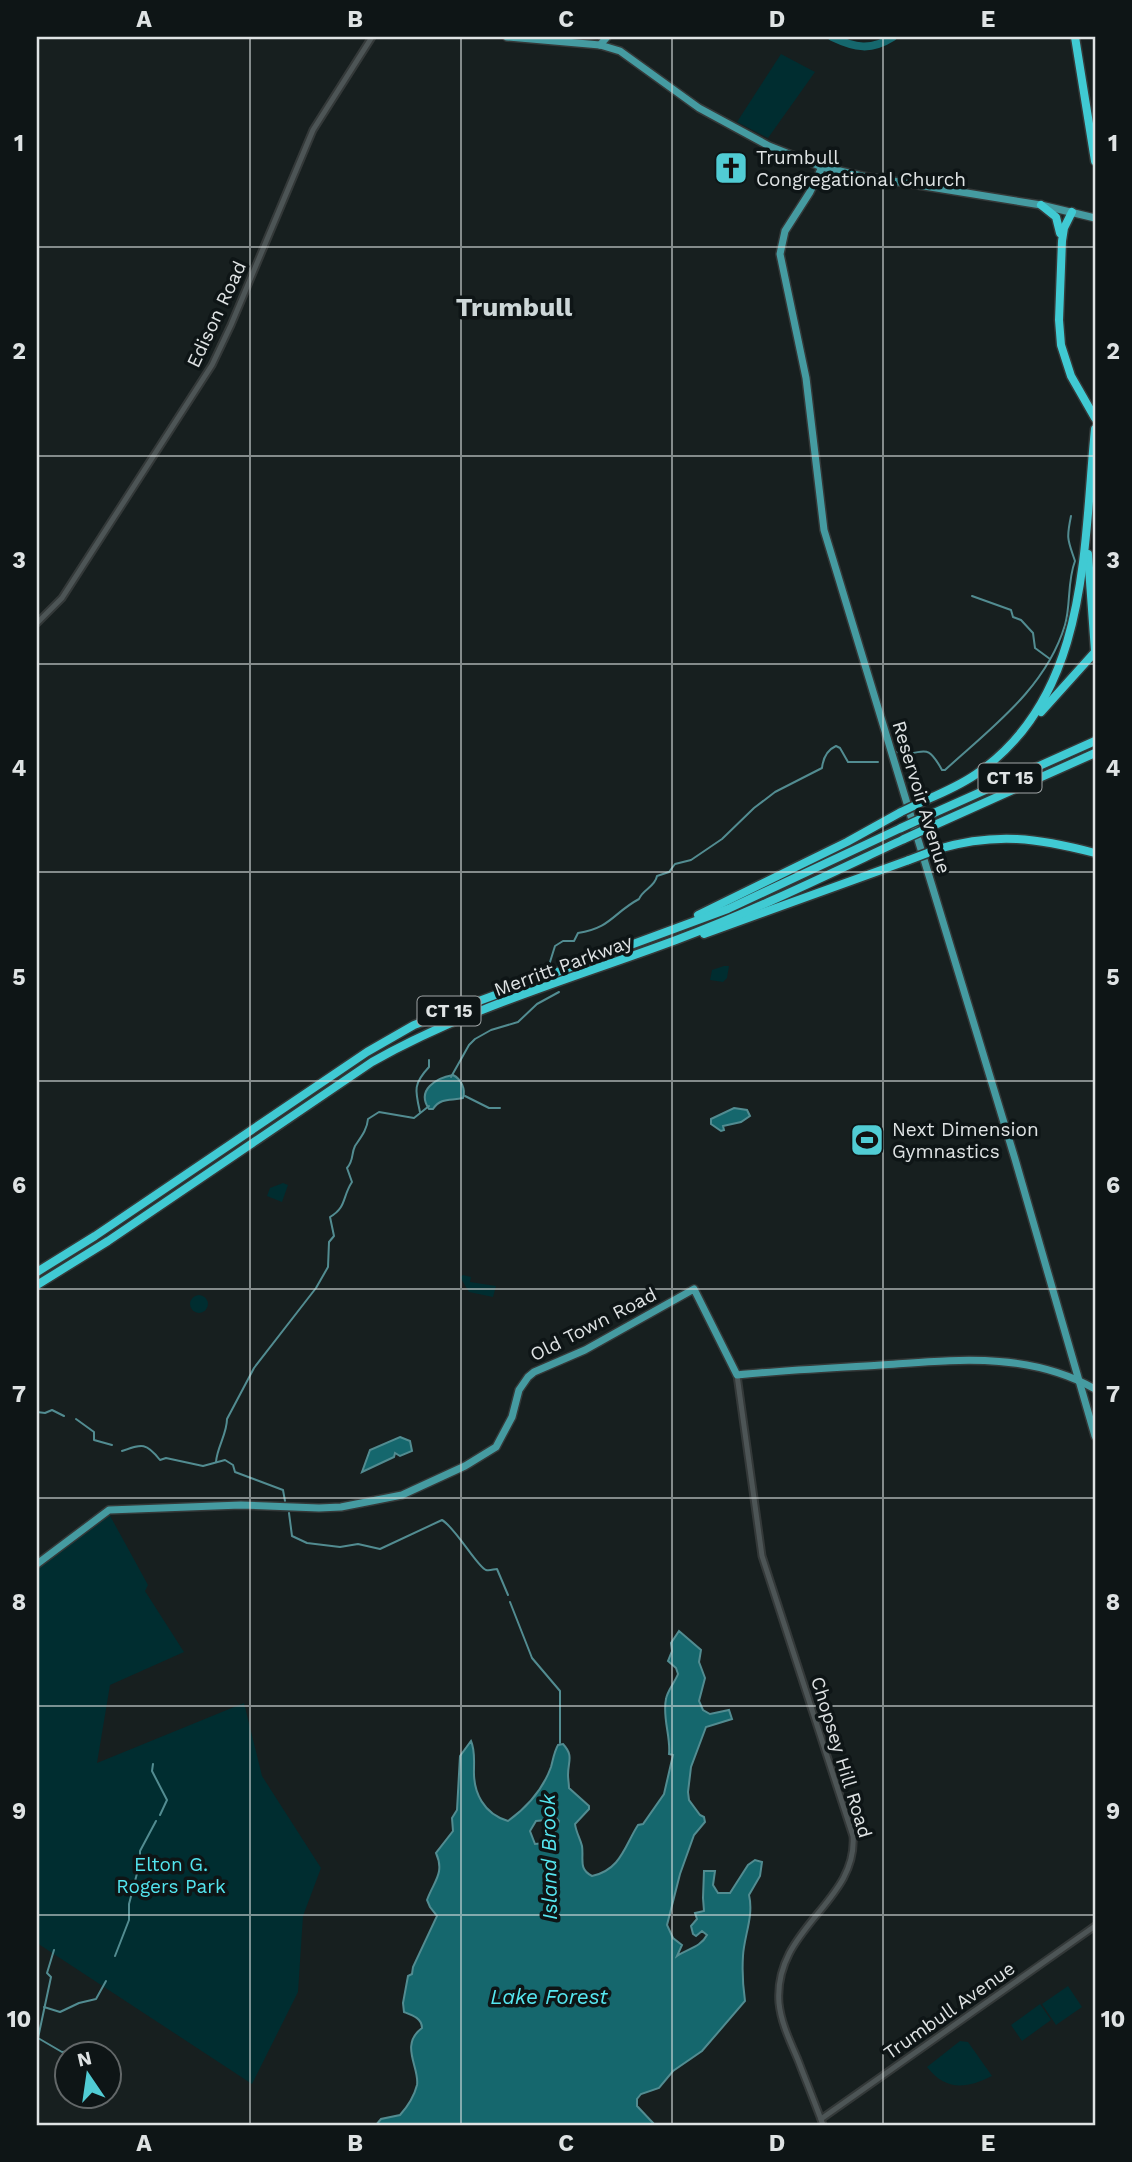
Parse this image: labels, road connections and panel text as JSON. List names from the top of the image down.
{
  "streets": {
    "highway": ["CT 15", "Merritt Parkway"],
    "main road": ["Reservoir Avenue", "Old Town Road"],
    "street": ["Edison Road", "Chopsey Hill Road", "Trumbull Avenue"]
  },
  "crossings": [
    ["Old Town Road", "Chopsey Hill Road"],
    ["Chopsey Hill Road", "Trumbull Avenue"]
  ],
  "districts": ["Trumbull"],
  "water": ["Island Brook", "Lake Forest"],
  "parks": ["Elton G. Rogers Park"],
  "places": {
    "church": ["Trumbull Congregational Church"],
    "sports": ["Next Dimension Gymnastics"]
  },
  "north": "top",
  "grid": {
    "columns": [
      "A",
      "B",
      "C",
      "D",
      "E"
    ],
    "rows": [
      "1",
      "2",
      "3",
      "4",
      "5",
      "6",
      "7",
      "8",
      "9",
      "10"
    ]
  }
}
